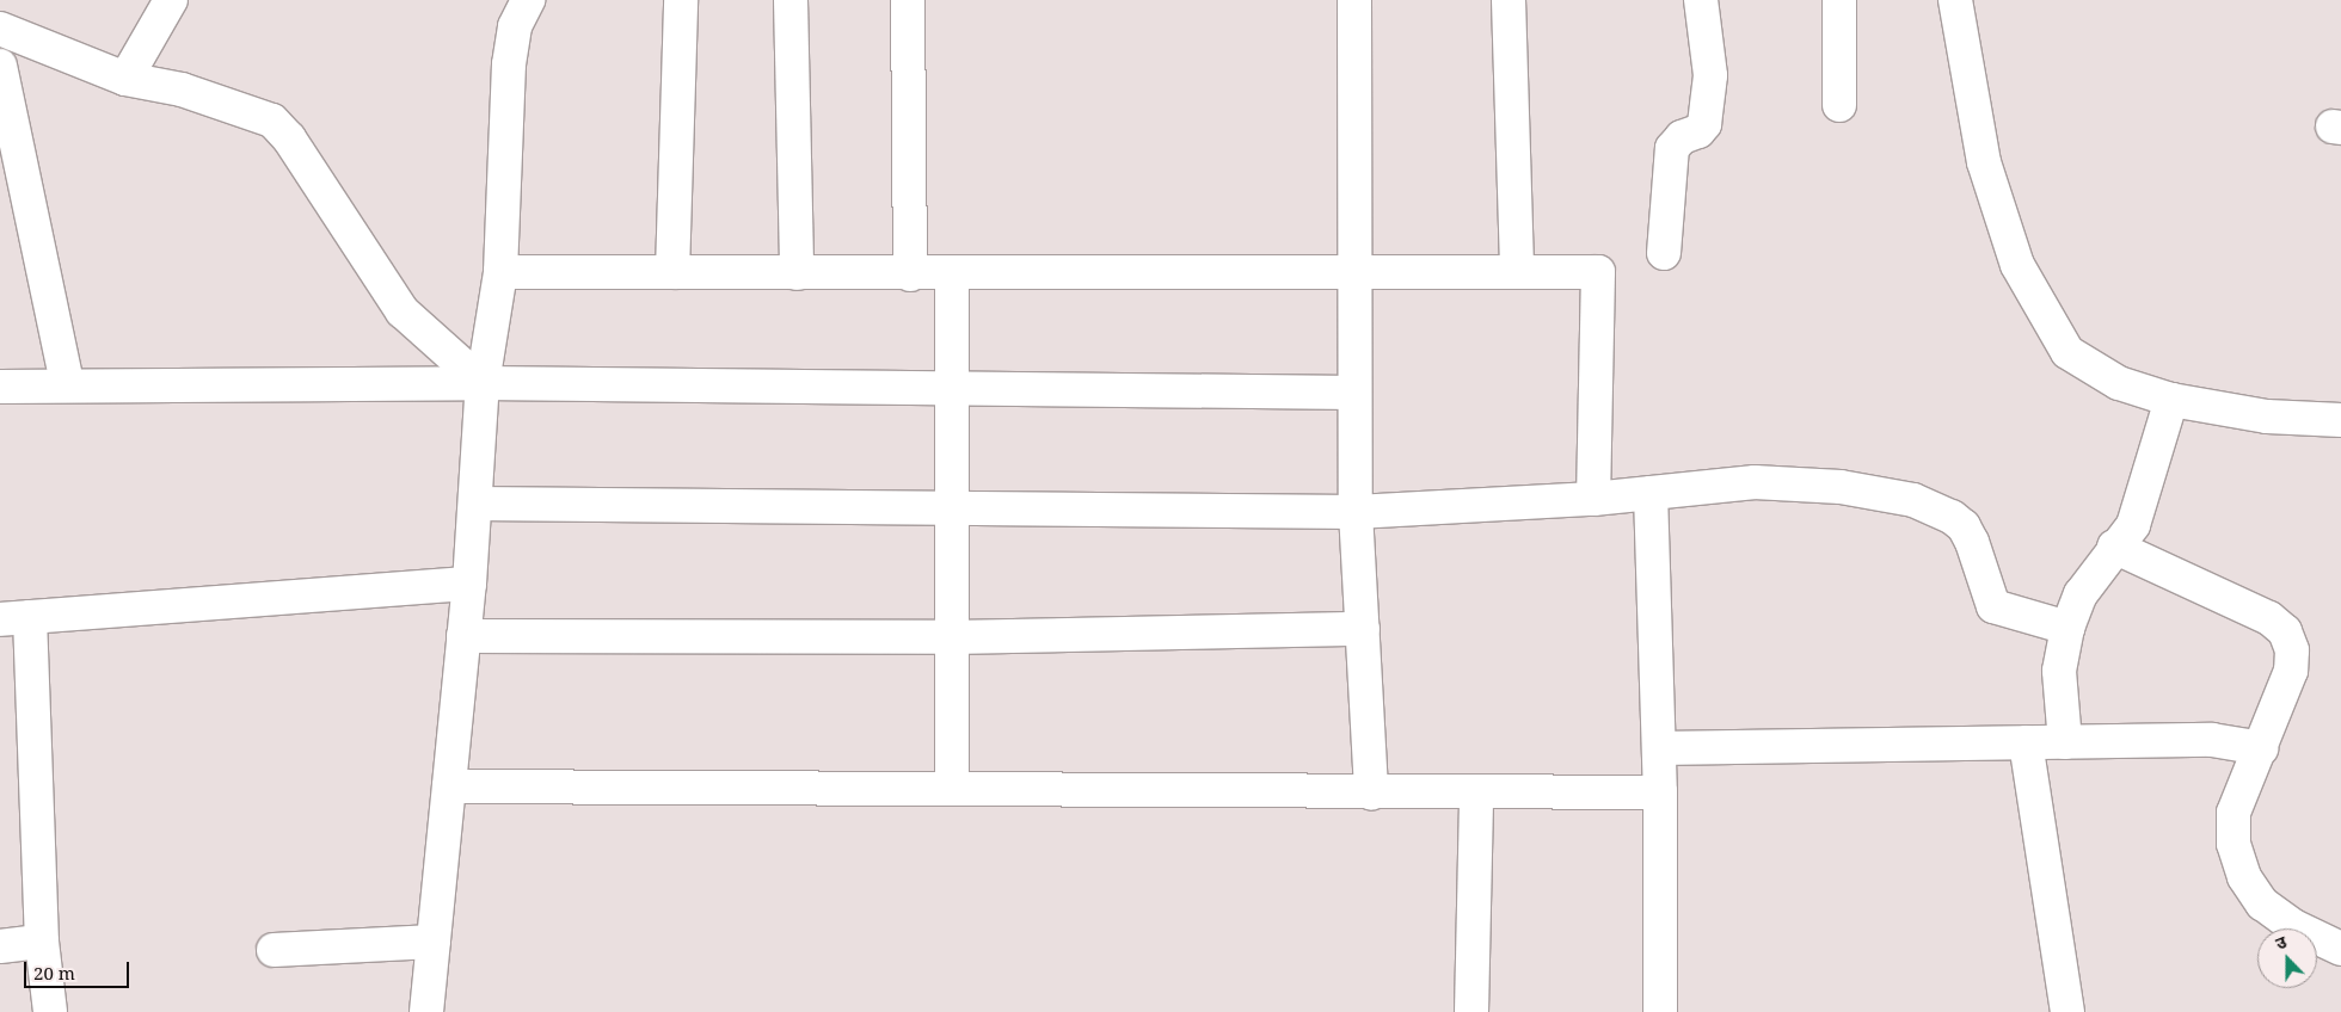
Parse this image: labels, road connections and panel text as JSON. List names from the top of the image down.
{
  "scale_bar": "20 m",
  "north": "top"
}
